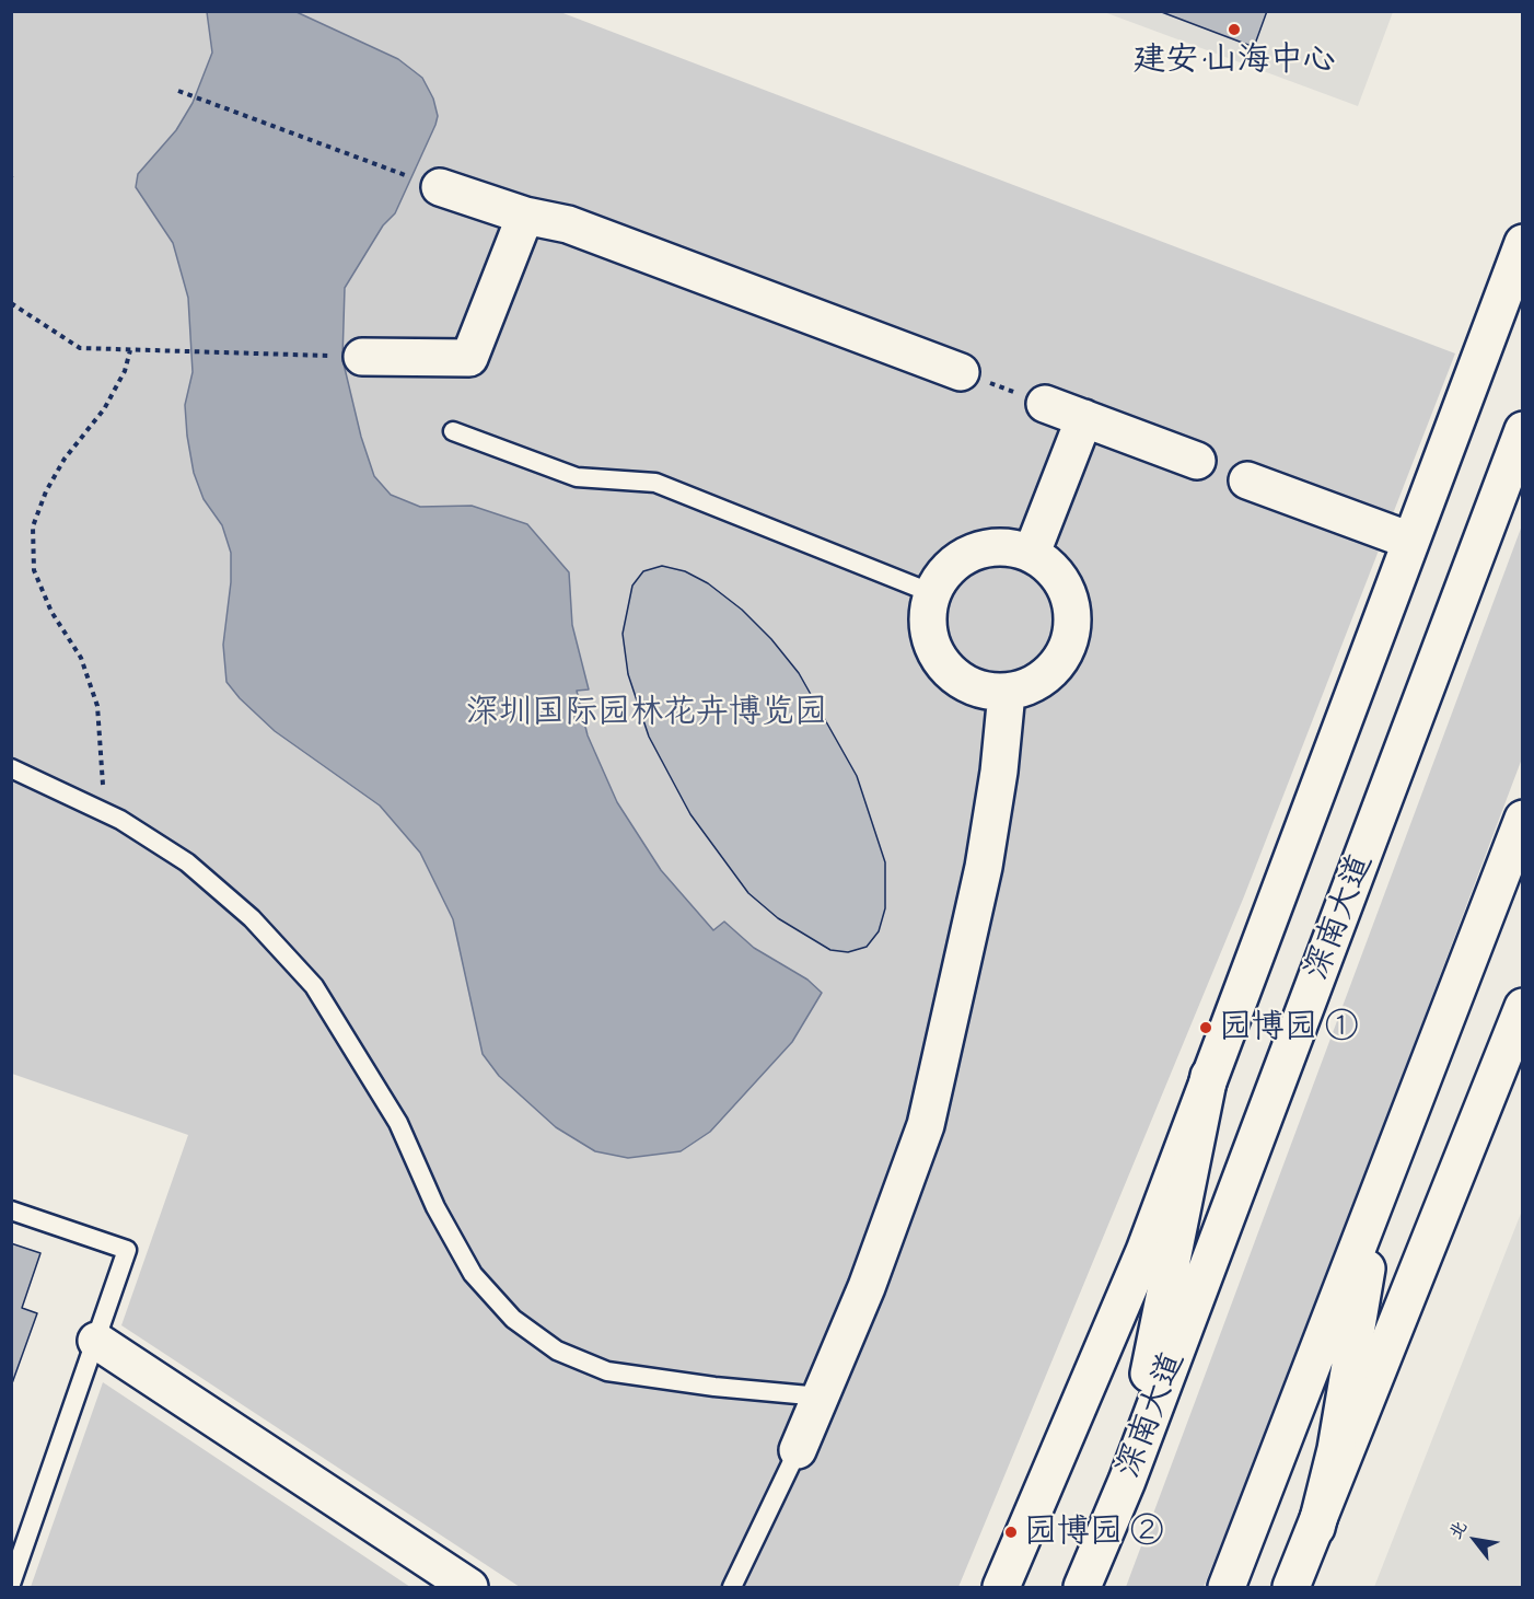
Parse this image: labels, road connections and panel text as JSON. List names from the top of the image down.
{
  "streets": {
    "main road": ["深南大道"]
  },
  "parks": ["深圳国际园林花卉博览园"],
  "places": ["建安·山海中心", "园博园 ①", "园博园 ②"],
  "north": "top left"
}
